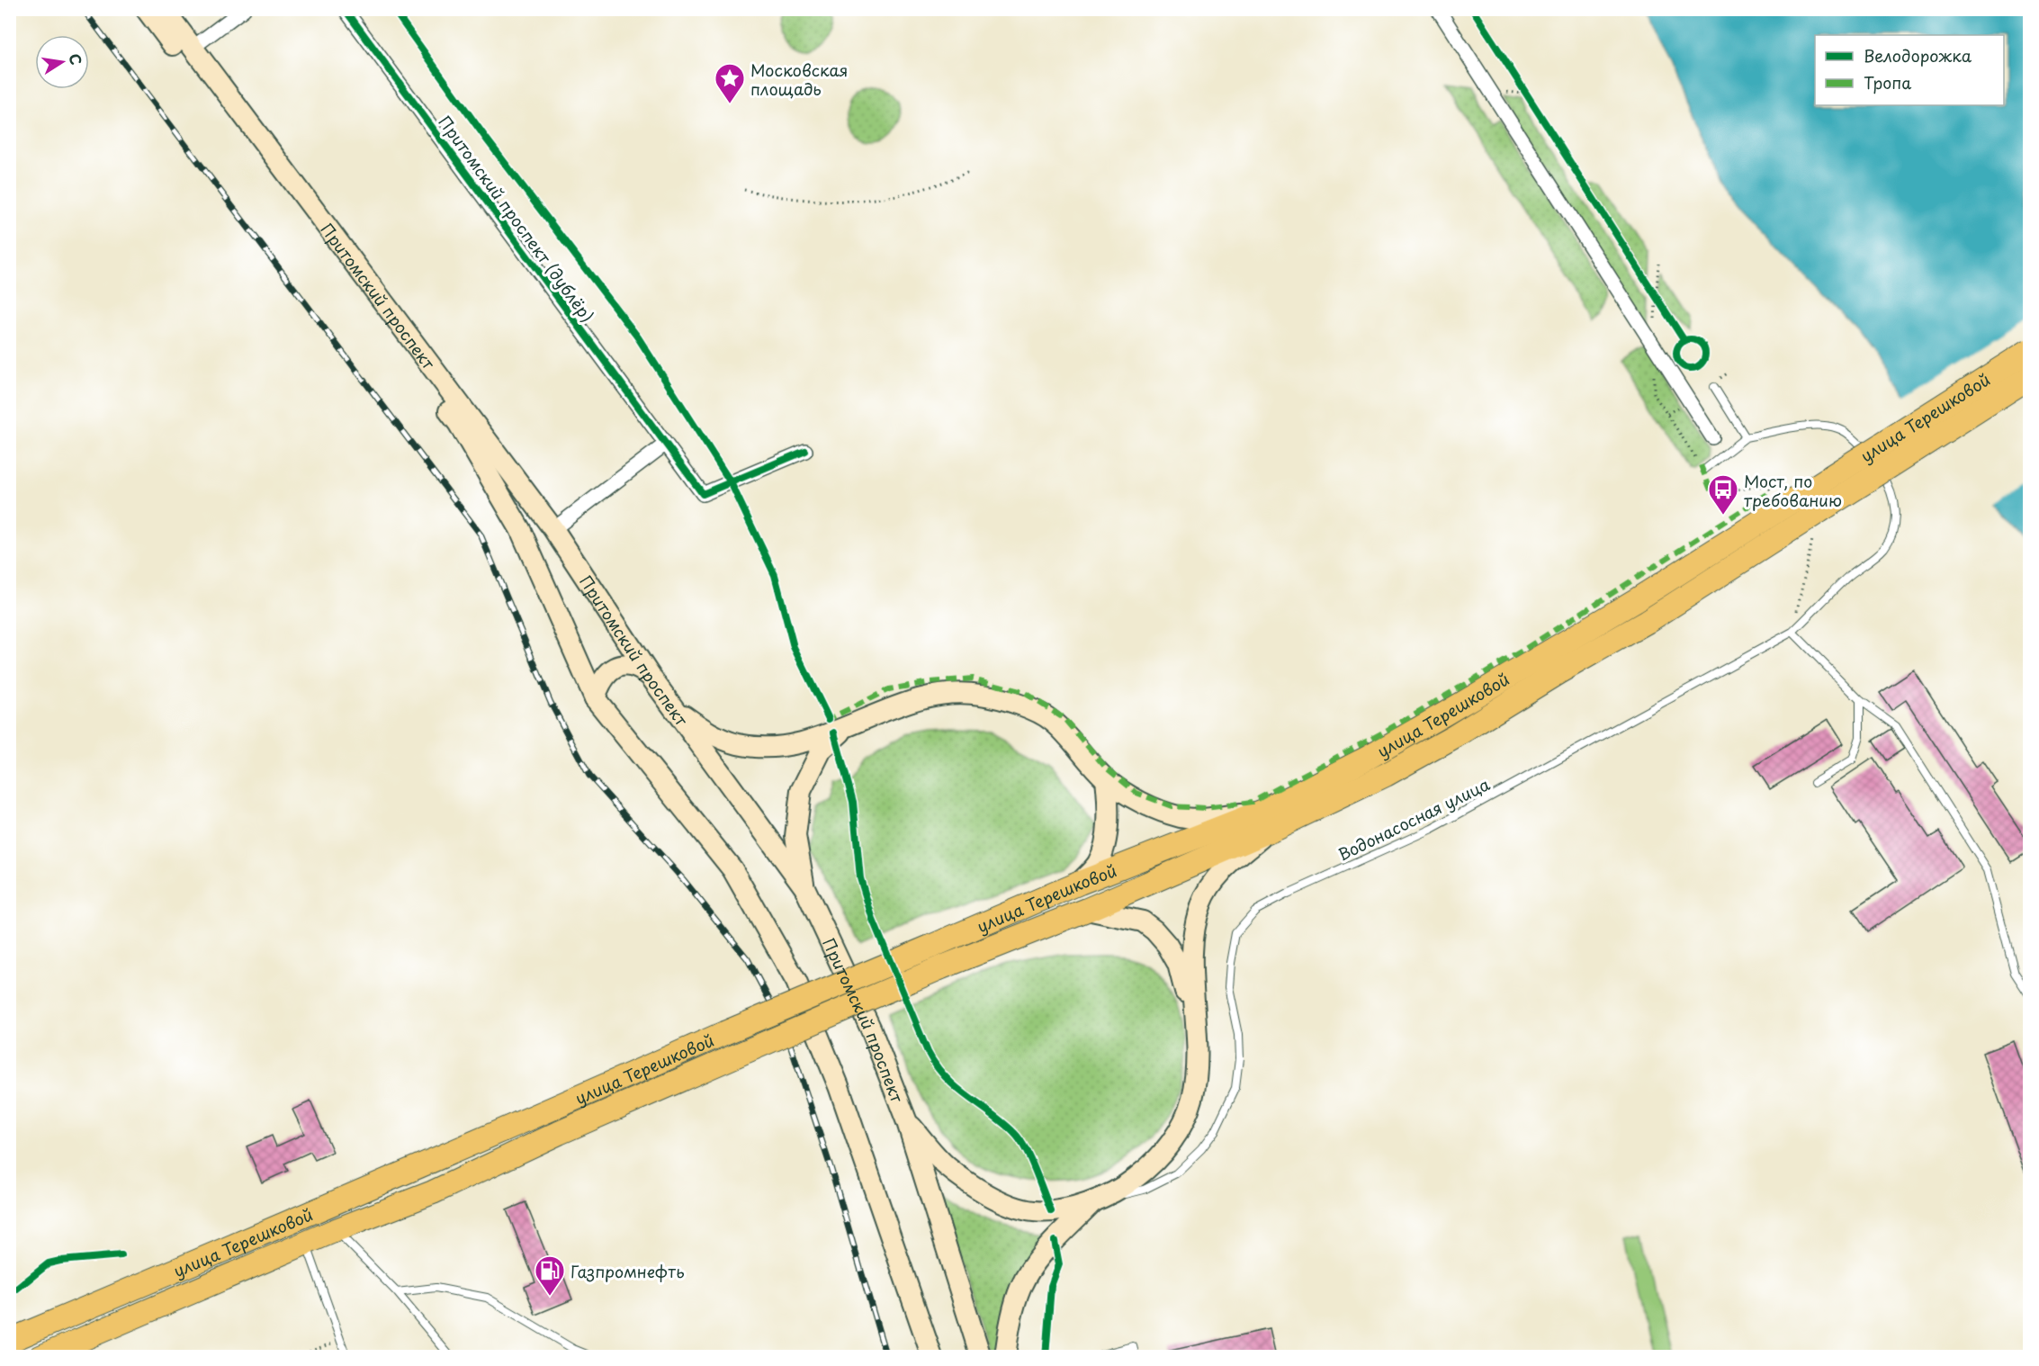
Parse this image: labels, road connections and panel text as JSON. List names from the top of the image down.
{
  "streets": {
    "main road": ["Притомский проспект", "улица Терешковой"],
    "street": ["Притомский проспект (дублёр)"],
    "lane": ["Водонасосная улица"]
  },
  "places": {
    "place": ["Московская площадь"],
    "bus stop": ["Мост, по требованию"],
    "fuel station": ["Газпромнефть"]
  },
  "legend": ["Велодорожка", "Тропа"],
  "north": "right"
}
